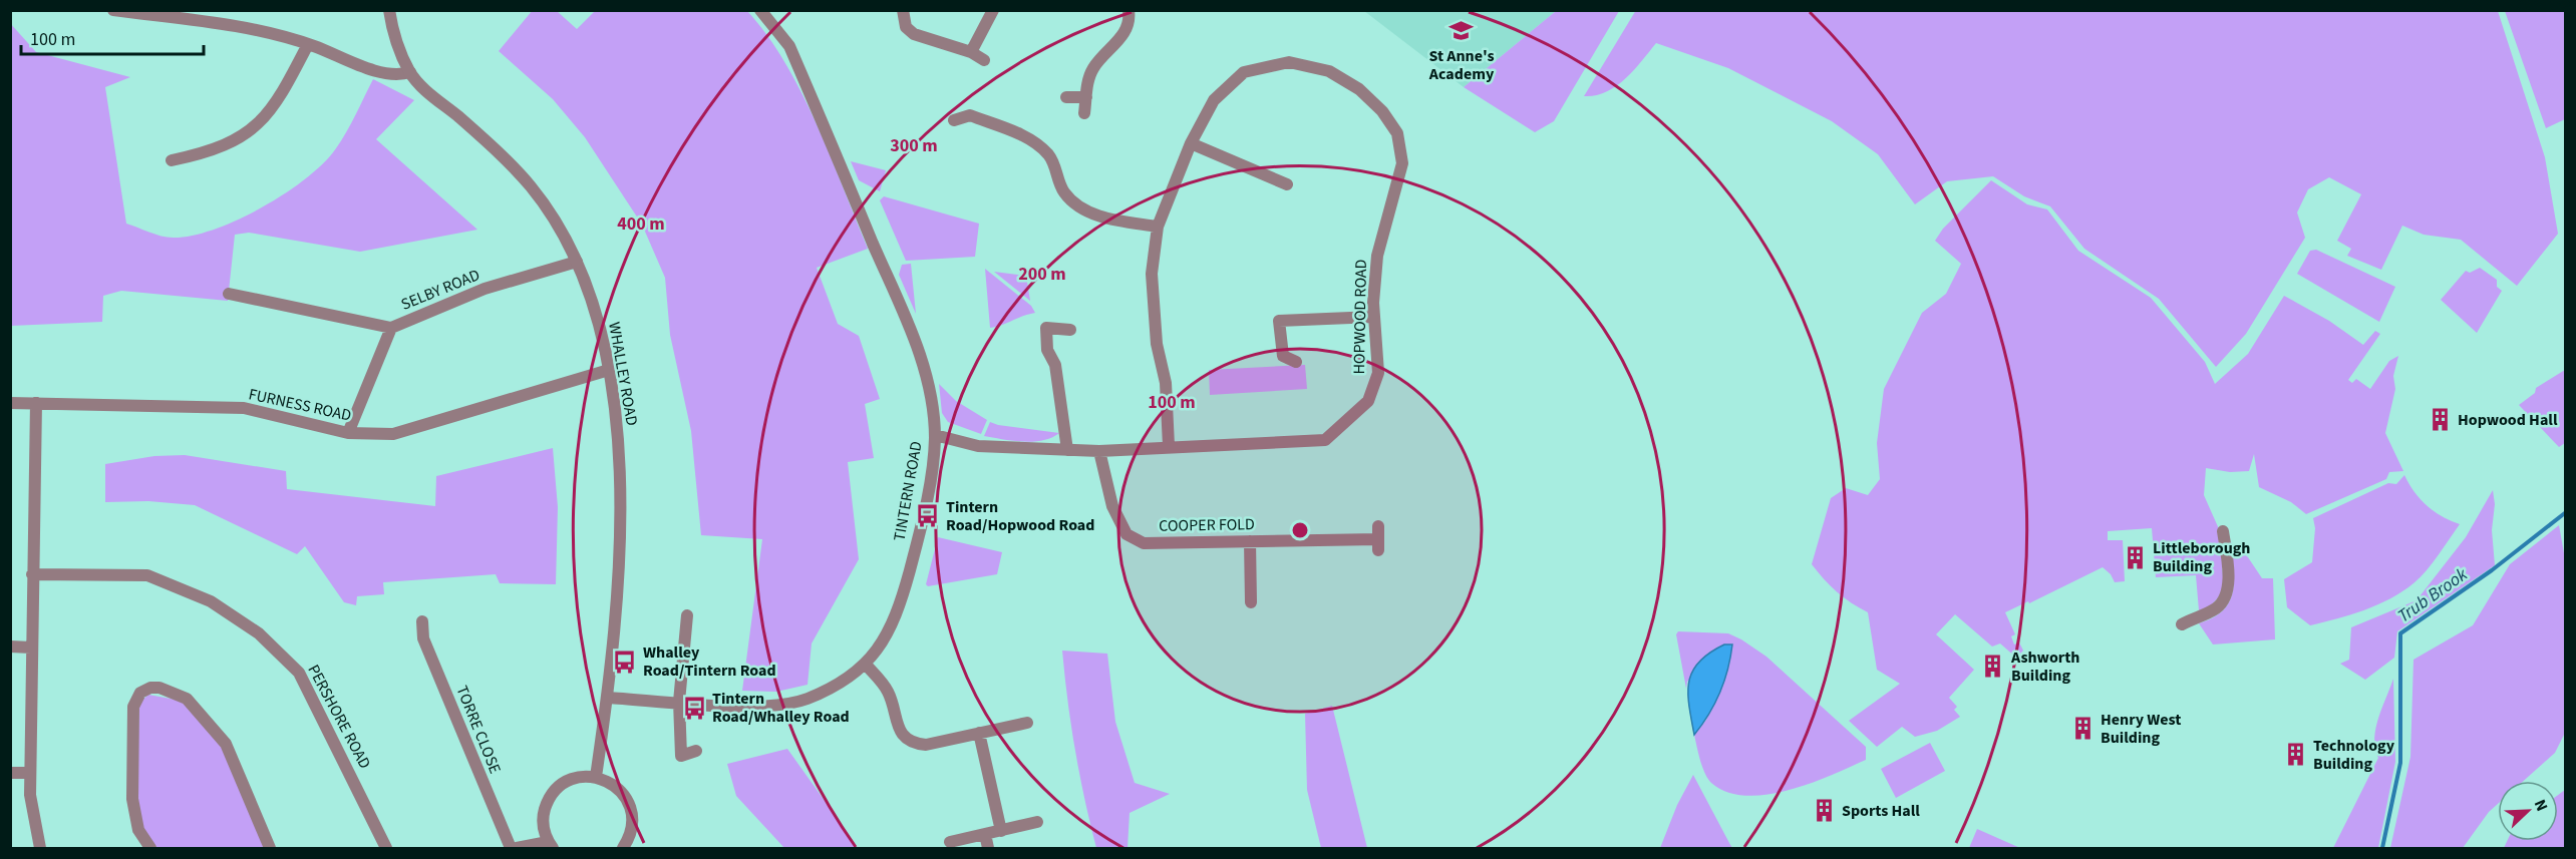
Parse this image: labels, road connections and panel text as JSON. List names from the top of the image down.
{
  "streets": {
    "street": [
      "SELBY ROAD",
      "HOPWOOD ROAD",
      "WHALLEY ROAD",
      "FURNESS ROAD",
      "TINTERN ROAD",
      "COOPER FOLD",
      "PERSHORE ROAD",
      "TORRE CLOSE"
    ]
  },
  "crossings": [
    ["SELBY ROAD", "WHALLEY ROAD"],
    ["SELBY ROAD", "FURNESS ROAD"],
    ["HOPWOOD ROAD", "TINTERN ROAD"],
    ["HOPWOOD ROAD", "COOPER FOLD"],
    ["WHALLEY ROAD", "FURNESS ROAD"],
    ["WHALLEY ROAD", "TINTERN ROAD"]
  ],
  "water": ["Trub Brook"],
  "places": {
    "school or university": ["St Anne's Academy"],
    "building": [
      "Hopwood Hall",
      "Littleborough Building",
      "Ashworth Building",
      "Henry West Building",
      "Technology Building",
      "Sports Hall"
    ],
    "bus stop": ["Tintern Road/Hopwood Road", "Whalley Road/Tintern Road", "Tintern Road/Whalley Road"]
  },
  "scale_bar": "100 m",
  "north": "top right",
  "rings": [
    "300 m",
    "400 m",
    "200 m",
    "100 m"
  ]
}
